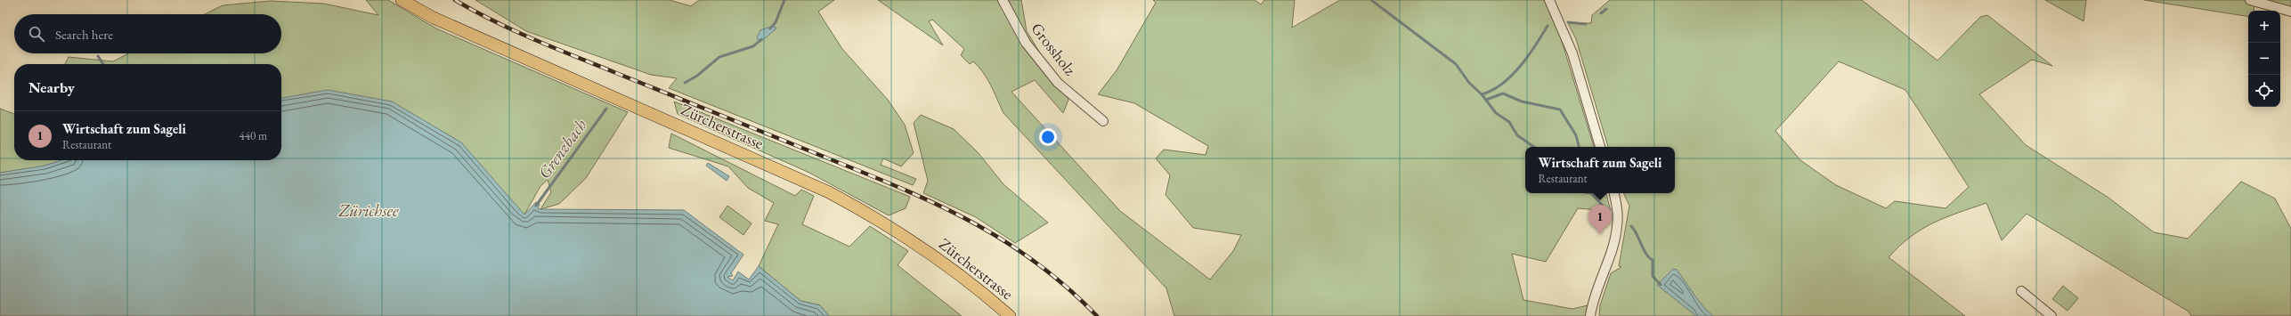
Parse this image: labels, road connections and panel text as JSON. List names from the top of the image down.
{
  "streets": {
    "main road": ["Zürcherstrasse"],
    "street": ["Grossholz"]
  },
  "water": ["Grenzbach", "Zürichsee"],
  "page": {
    "map_buttons": ["+", "−"],
    "search": "Search here",
    "heading": "Nearby",
    "list": [
      {
        "mark": "1",
        "name": "Wirtschaft zum Sageli",
        "note": "Restaurant",
        "value": "440 m"
      }
    ],
    "popup": ["Wirtschaft zum Sageli", "Restaurant"],
    "pins": "1"
  }
}
